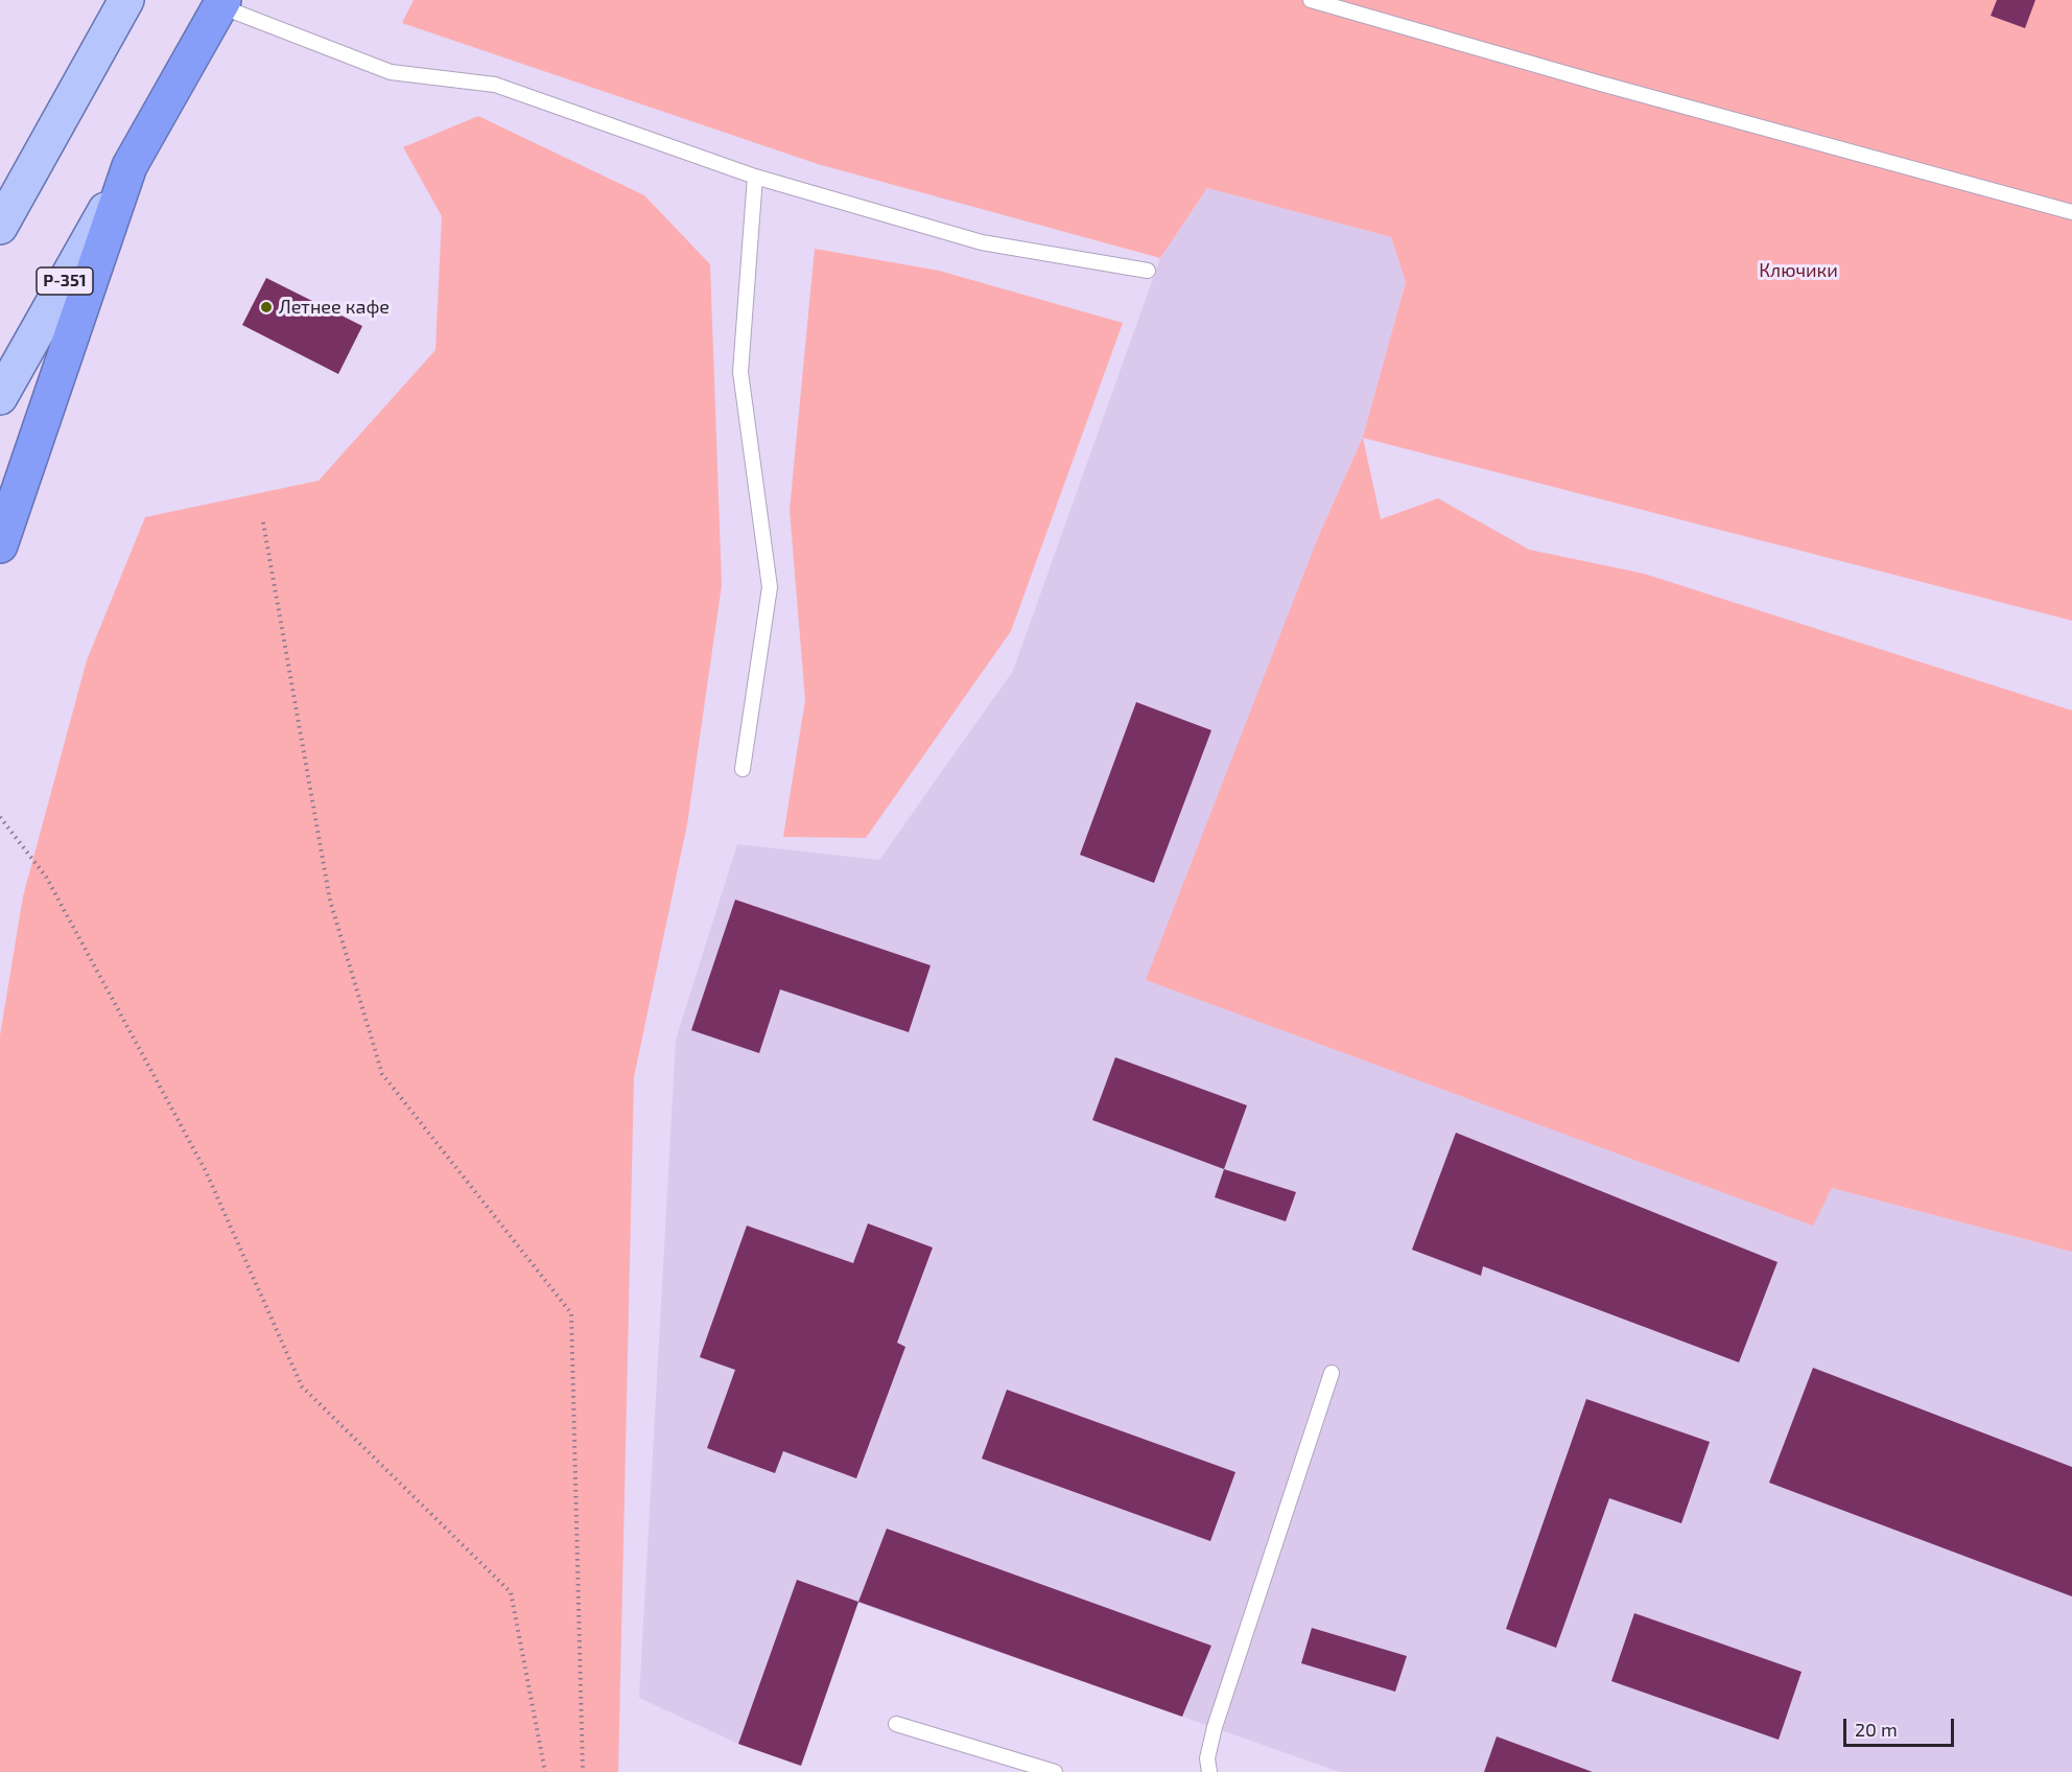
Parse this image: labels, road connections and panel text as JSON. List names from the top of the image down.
{
  "streets": {
    "highway": ["Р-351"]
  },
  "parks": ["Ключики"],
  "places": ["Летнее кафе"],
  "scale_bar": "20 m"
}
